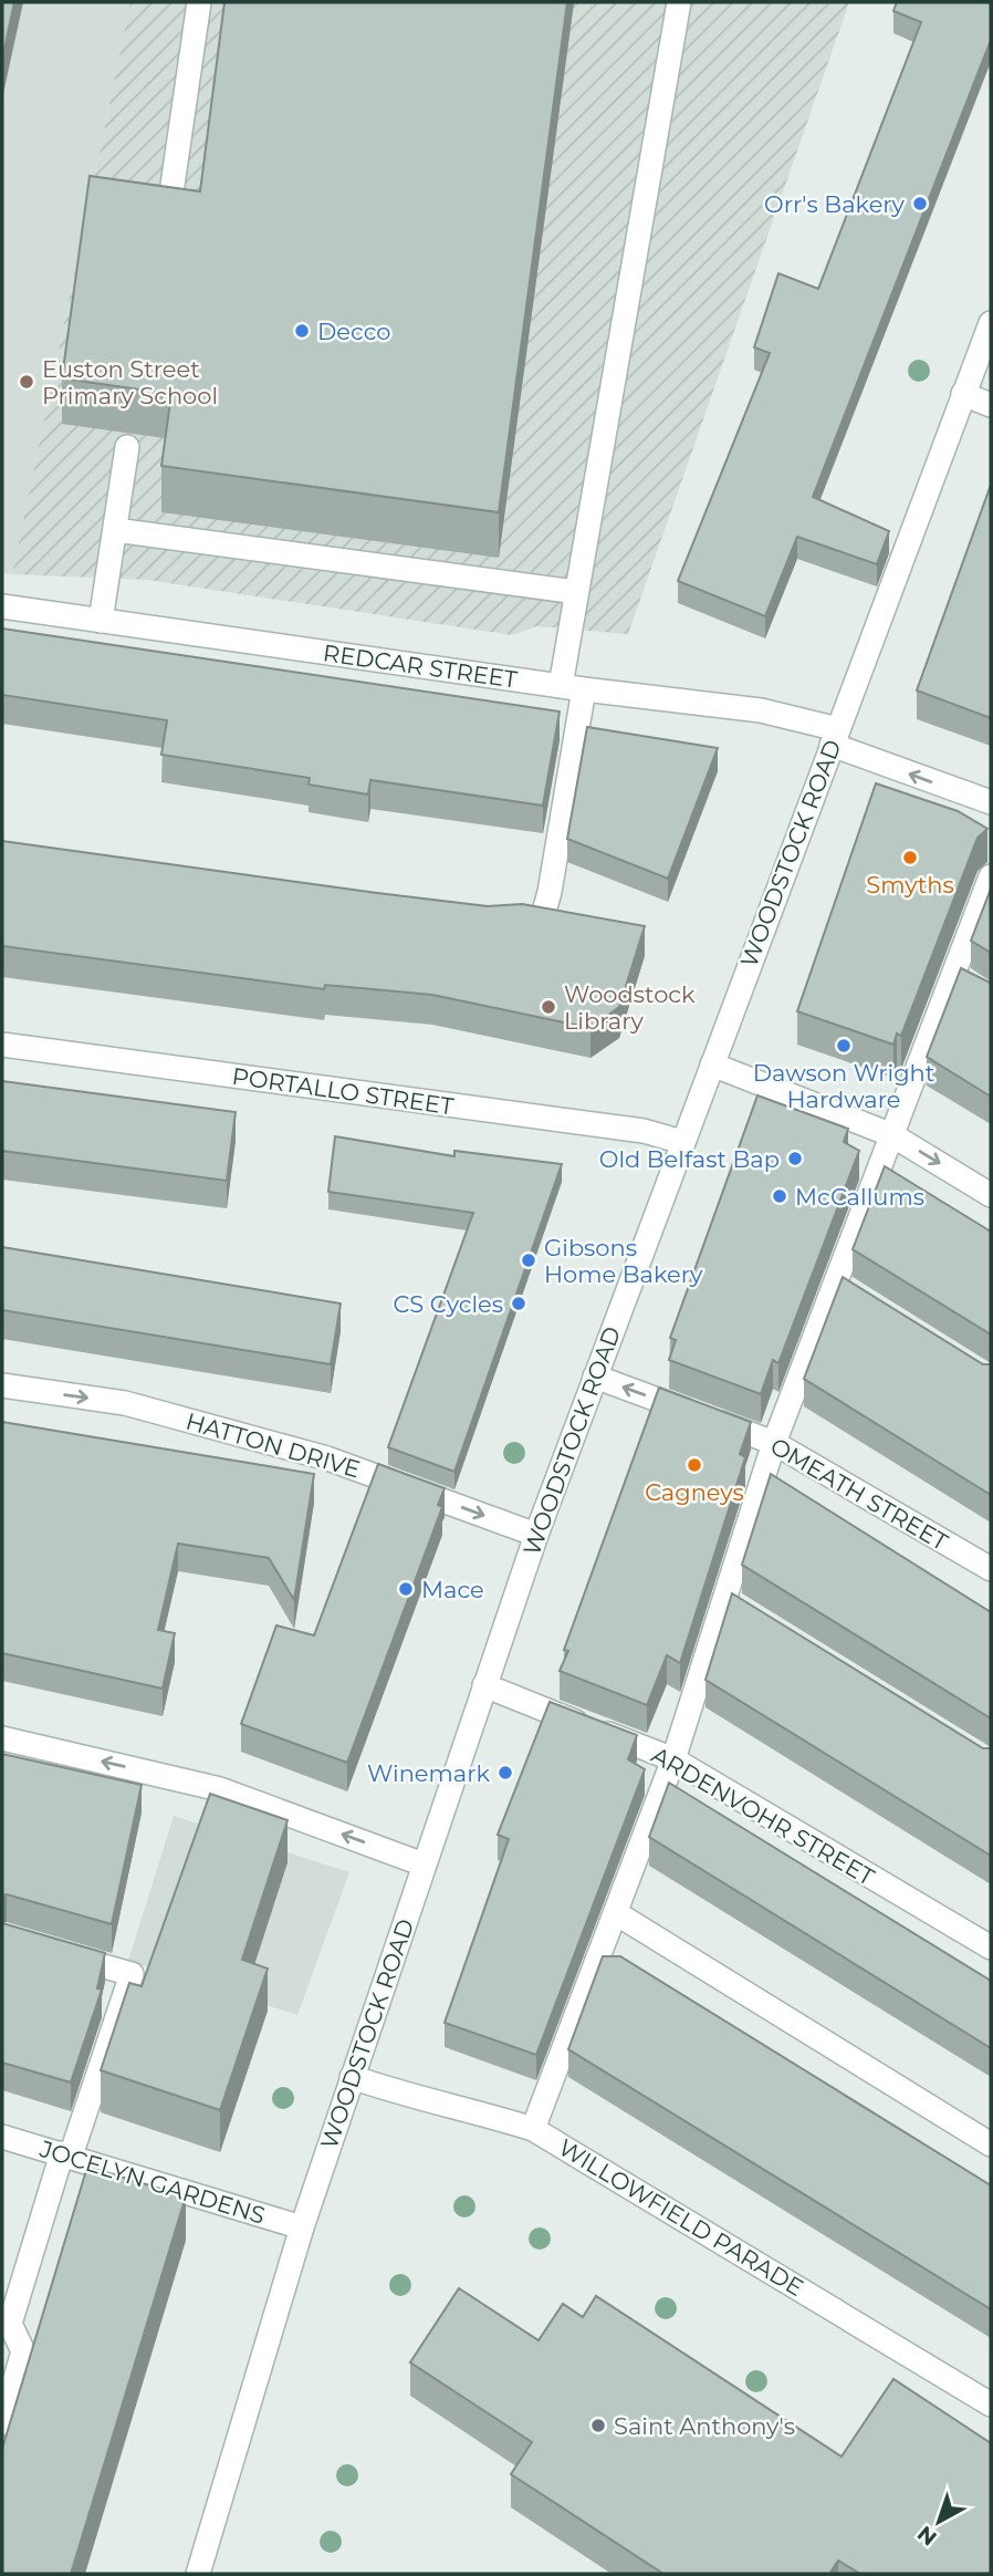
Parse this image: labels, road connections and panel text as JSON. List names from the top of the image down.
{
  "streets": {
    "street": [
      "REDCAR STREET",
      "WOODSTOCK ROAD",
      "PORTALLO STREET",
      "HATTON DRIVE",
      "OMEATH STREET",
      "ARDENVOHR STREET",
      "JOCELYN GARDENS",
      "WILLOWFIELD PARADE"
    ]
  },
  "crossings": [
    ["REDCAR STREET", "WOODSTOCK ROAD"],
    ["WOODSTOCK ROAD", "PORTALLO STREET"],
    ["WOODSTOCK ROAD", "HATTON DRIVE"],
    ["WOODSTOCK ROAD", "OMEATH STREET"],
    ["WOODSTOCK ROAD", "ARDENVOHR STREET"],
    ["WOODSTOCK ROAD", "JOCELYN GARDENS"],
    ["WOODSTOCK ROAD", "WILLOWFIELD PARADE"]
  ],
  "one_way": ["HATTON DRIVE", "OMEATH STREET"],
  "places": [
    "Orr's Bakery",
    "Decco",
    "Euston Street Primary School",
    "Smyths",
    "Woodstock Library",
    "Dawson Wright Hardware",
    "Old Belfast Bap",
    "McCallums",
    "Gibsons Home Bakery",
    "CS Cycles",
    "Cagneys",
    "Mace",
    "Winemark",
    "Saint Anthony's"
  ],
  "north": "bottom left"
}
